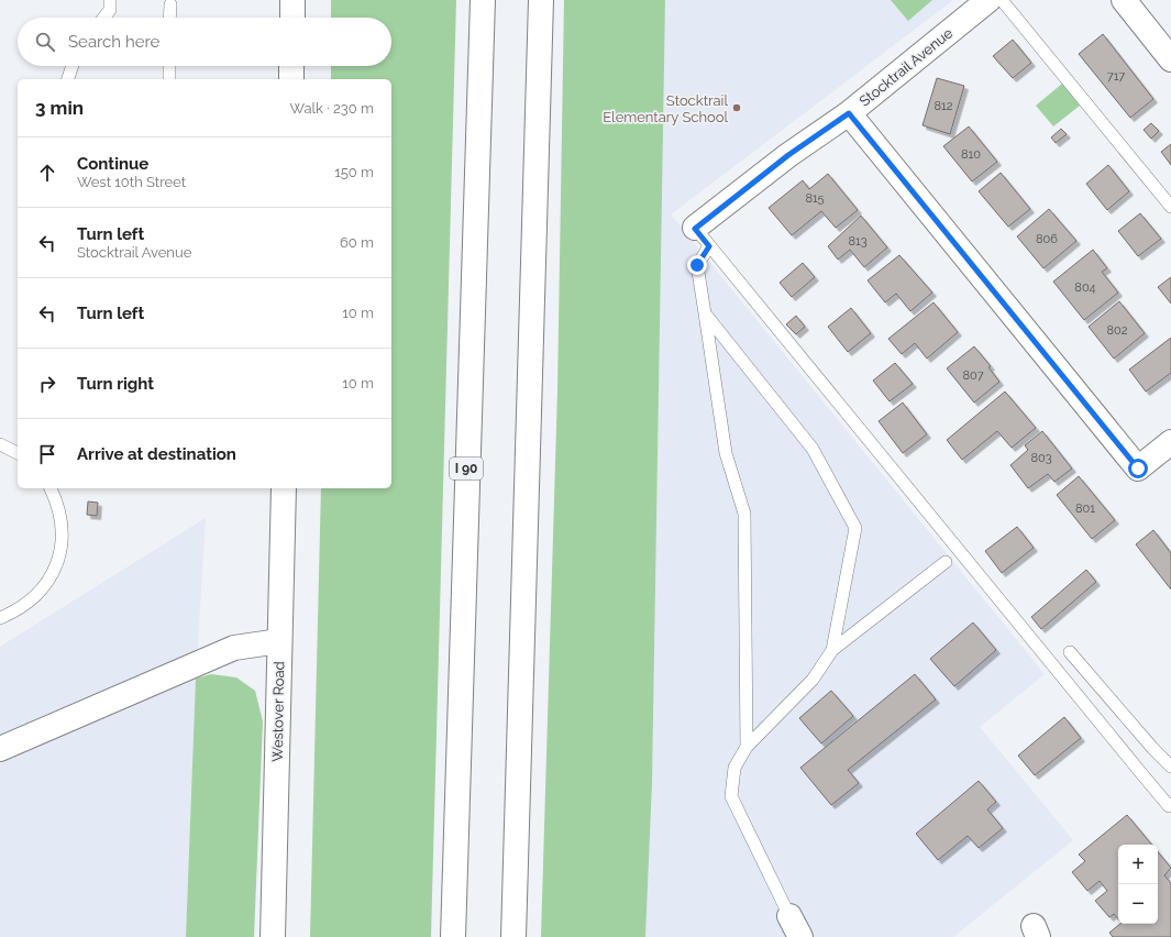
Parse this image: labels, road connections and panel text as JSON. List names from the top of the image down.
{
  "streets": {
    "main road": ["Stocktrail Avenue", "I 90", "Westover Road"]
  },
  "places": ["Stocktrail Elementary School"],
  "house_numbers": [
    "717",
    "812",
    "810",
    "815",
    "806",
    "813",
    "804",
    "802",
    "807",
    "803",
    "801"
  ],
  "page": {
    "search": "Search here",
    "heading": ["3 min", "Walk · 230 m"],
    "list": [
      ["Continue", "West 10th Street", "150 m"],
      ["Turn left", "Stocktrail Avenue", "60 m"],
      ["Turn left", "10 m"],
      ["Turn right", "10 m"],
      "Arrive at destination"
    ],
    "map_buttons": ["+", "−"]
  }
}
